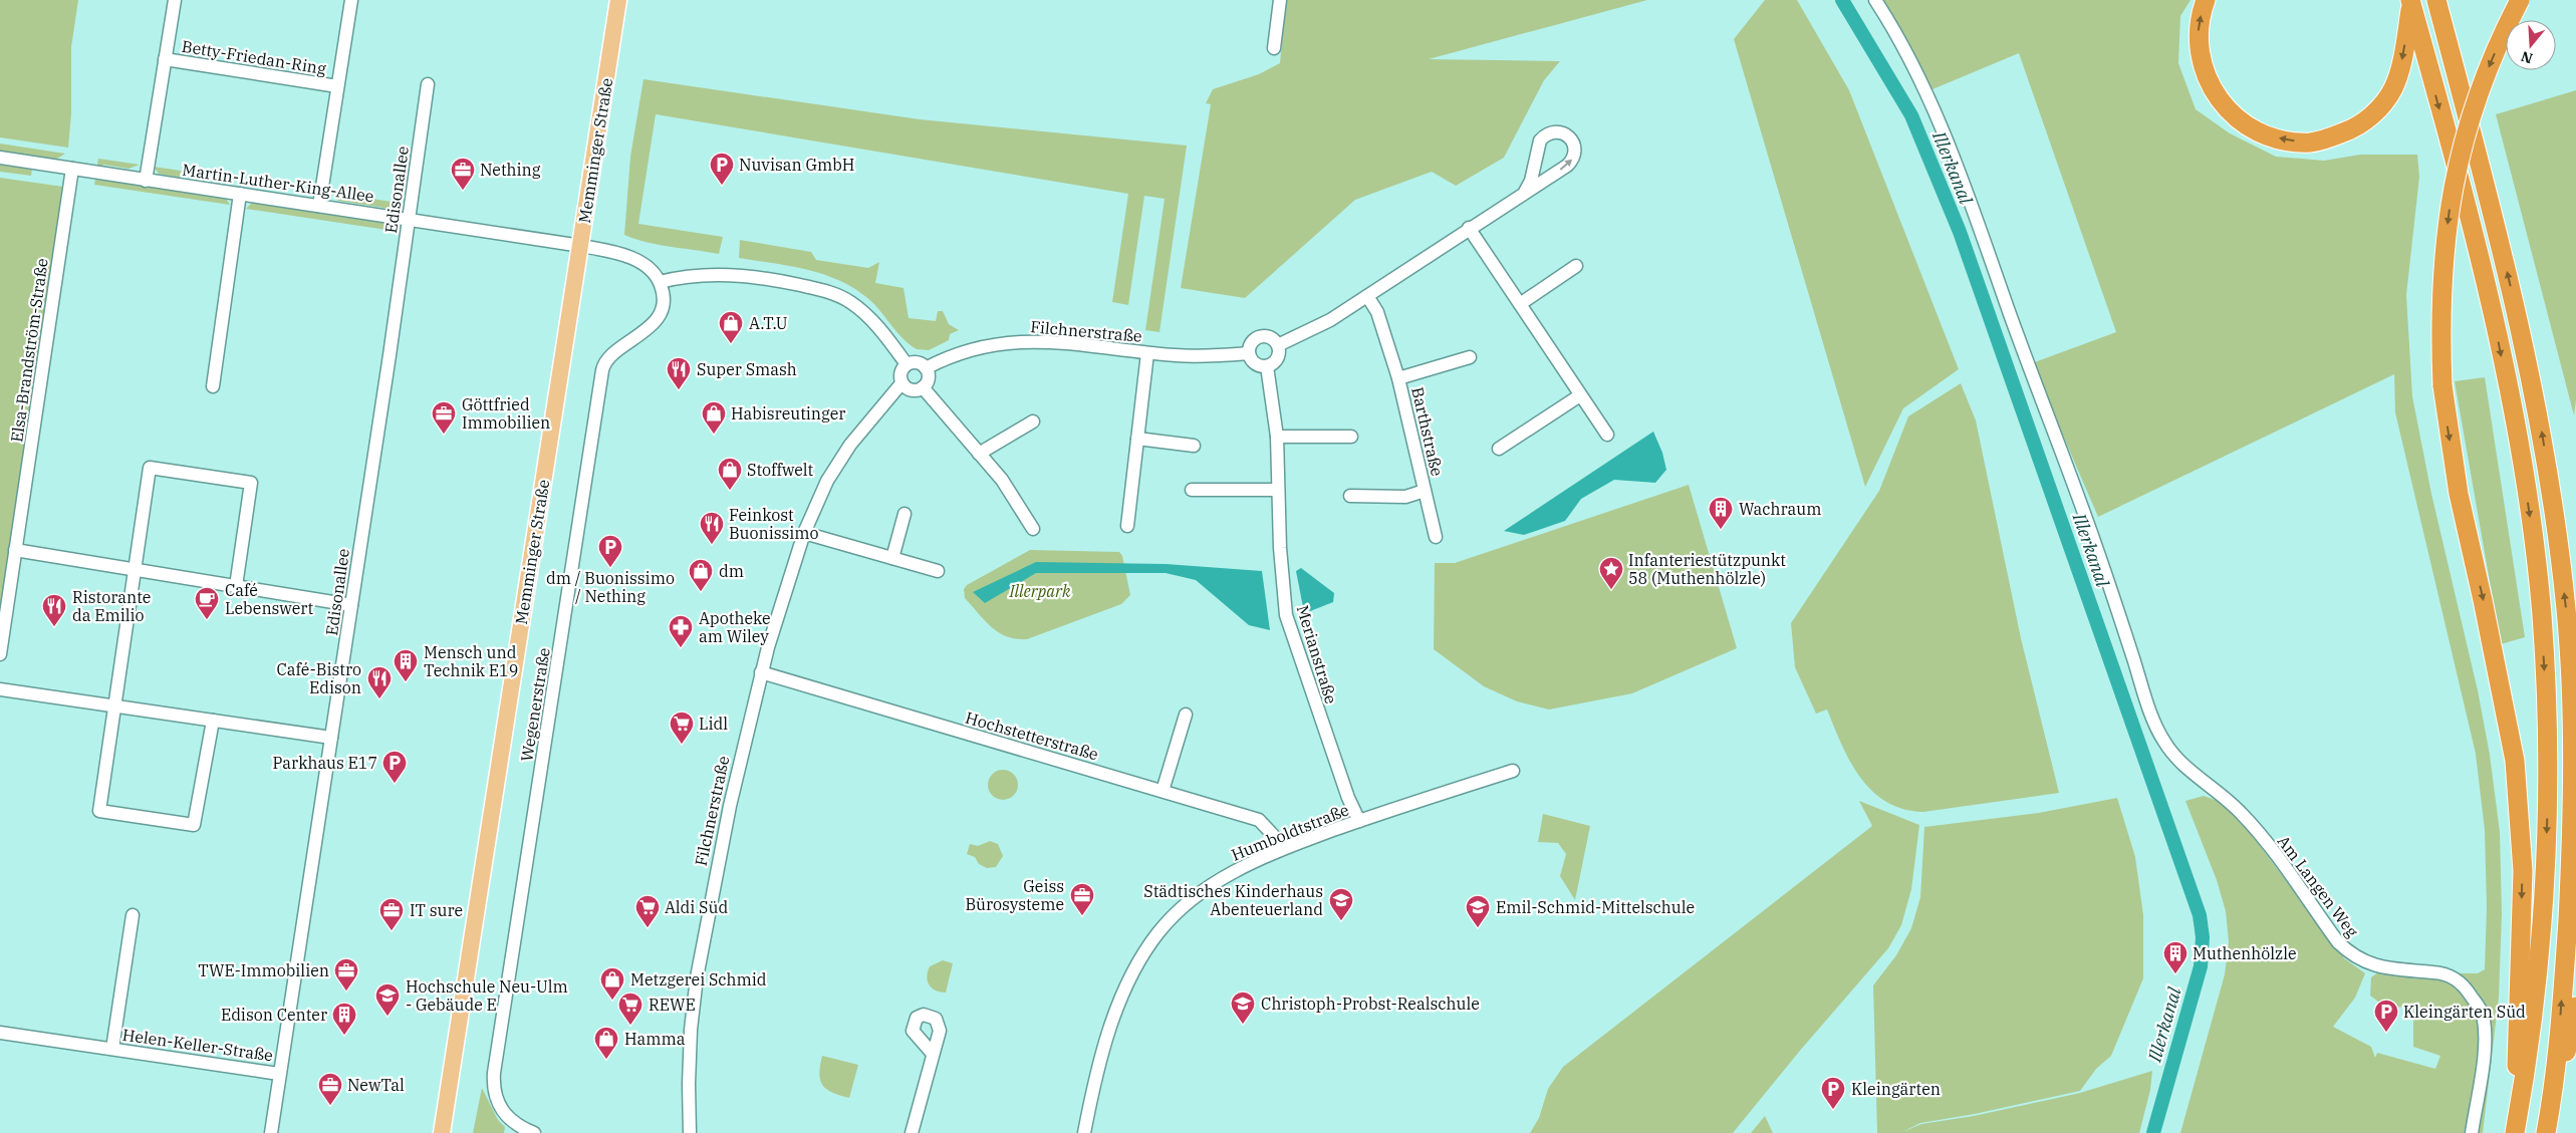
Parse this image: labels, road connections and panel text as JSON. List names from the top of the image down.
{
  "streets": {
    "main road": ["Memminger Straße"],
    "street": [
      "Betty-Friedan-Ring",
      "Martin-Luther-King-Allee",
      "Edisonallee",
      "Filchnerstraße",
      "Elsa-Brandström-Straße",
      "Barthstraße",
      "Merianstraße",
      "Wegenerstraße",
      "Hochstetterstraße",
      "Humboldtstraße",
      "Am Langen Weg",
      "Helen-Keller-Straße"
    ]
  },
  "crossings": [
    ["Betty-Friedan-Ring", "Martin-Luther-King-Allee"],
    ["Memminger Straße", "Martin-Luther-King-Allee"],
    ["Martin-Luther-King-Allee", "Edisonallee"],
    ["Martin-Luther-King-Allee", "Elsa-Brandström-Straße"],
    ["Edisonallee", "Helen-Keller-Straße"],
    ["Filchnerstraße", "Merianstraße"],
    ["Filchnerstraße", "Hochstetterstraße"],
    ["Merianstraße", "Humboldtstraße"],
    ["Hochstetterstraße", "Humboldtstraße"]
  ],
  "water": ["Illerkanal"],
  "parks": ["Illerpark"],
  "places": {
    "parking": [
      "Nuvisan GmbH",
      "dm / Buonissimo / Nething",
      "Parkhaus E17",
      "Kleingärten Süd",
      "Kleingärten"
    ],
    "office": [
      "Nething",
      "Göttfried Immobilien",
      "Geiss Bürosysteme",
      "IT sure",
      "TWE-Immobilien",
      "NewTal"
    ],
    "shop": [
      "A.T.U",
      "Habisreutinger",
      "Stoffwelt",
      "dm",
      "Metzgerei Schmid",
      "Hamma"
    ],
    "restaurant": [
      "Super Smash",
      "Feinkost Buonissimo",
      "Ristorante da Emilio",
      "Café-Bistro Edison"
    ],
    "building": [
      "Wachraum",
      "Mensch und Technik E19",
      "Muthenhölzle",
      "Edison Center"
    ],
    "place": ["Infanteriestützpunkt 58 (Muthenhölzle)"],
    "cafe": ["Café Lebenswert"],
    "pharmacy": ["Apotheke am Wiley"],
    "supermarket": ["Lidl", "Aldi Süd", "REWE"],
    "school or university": [
      "Städtisches Kinderhaus Abenteuerland",
      "Emil-Schmid-Mittelschule",
      "Hochschule Neu-Ulm - Gebäude E",
      "Christoph-Probst-Realschule"
    ]
  },
  "north": "bottom"
}
